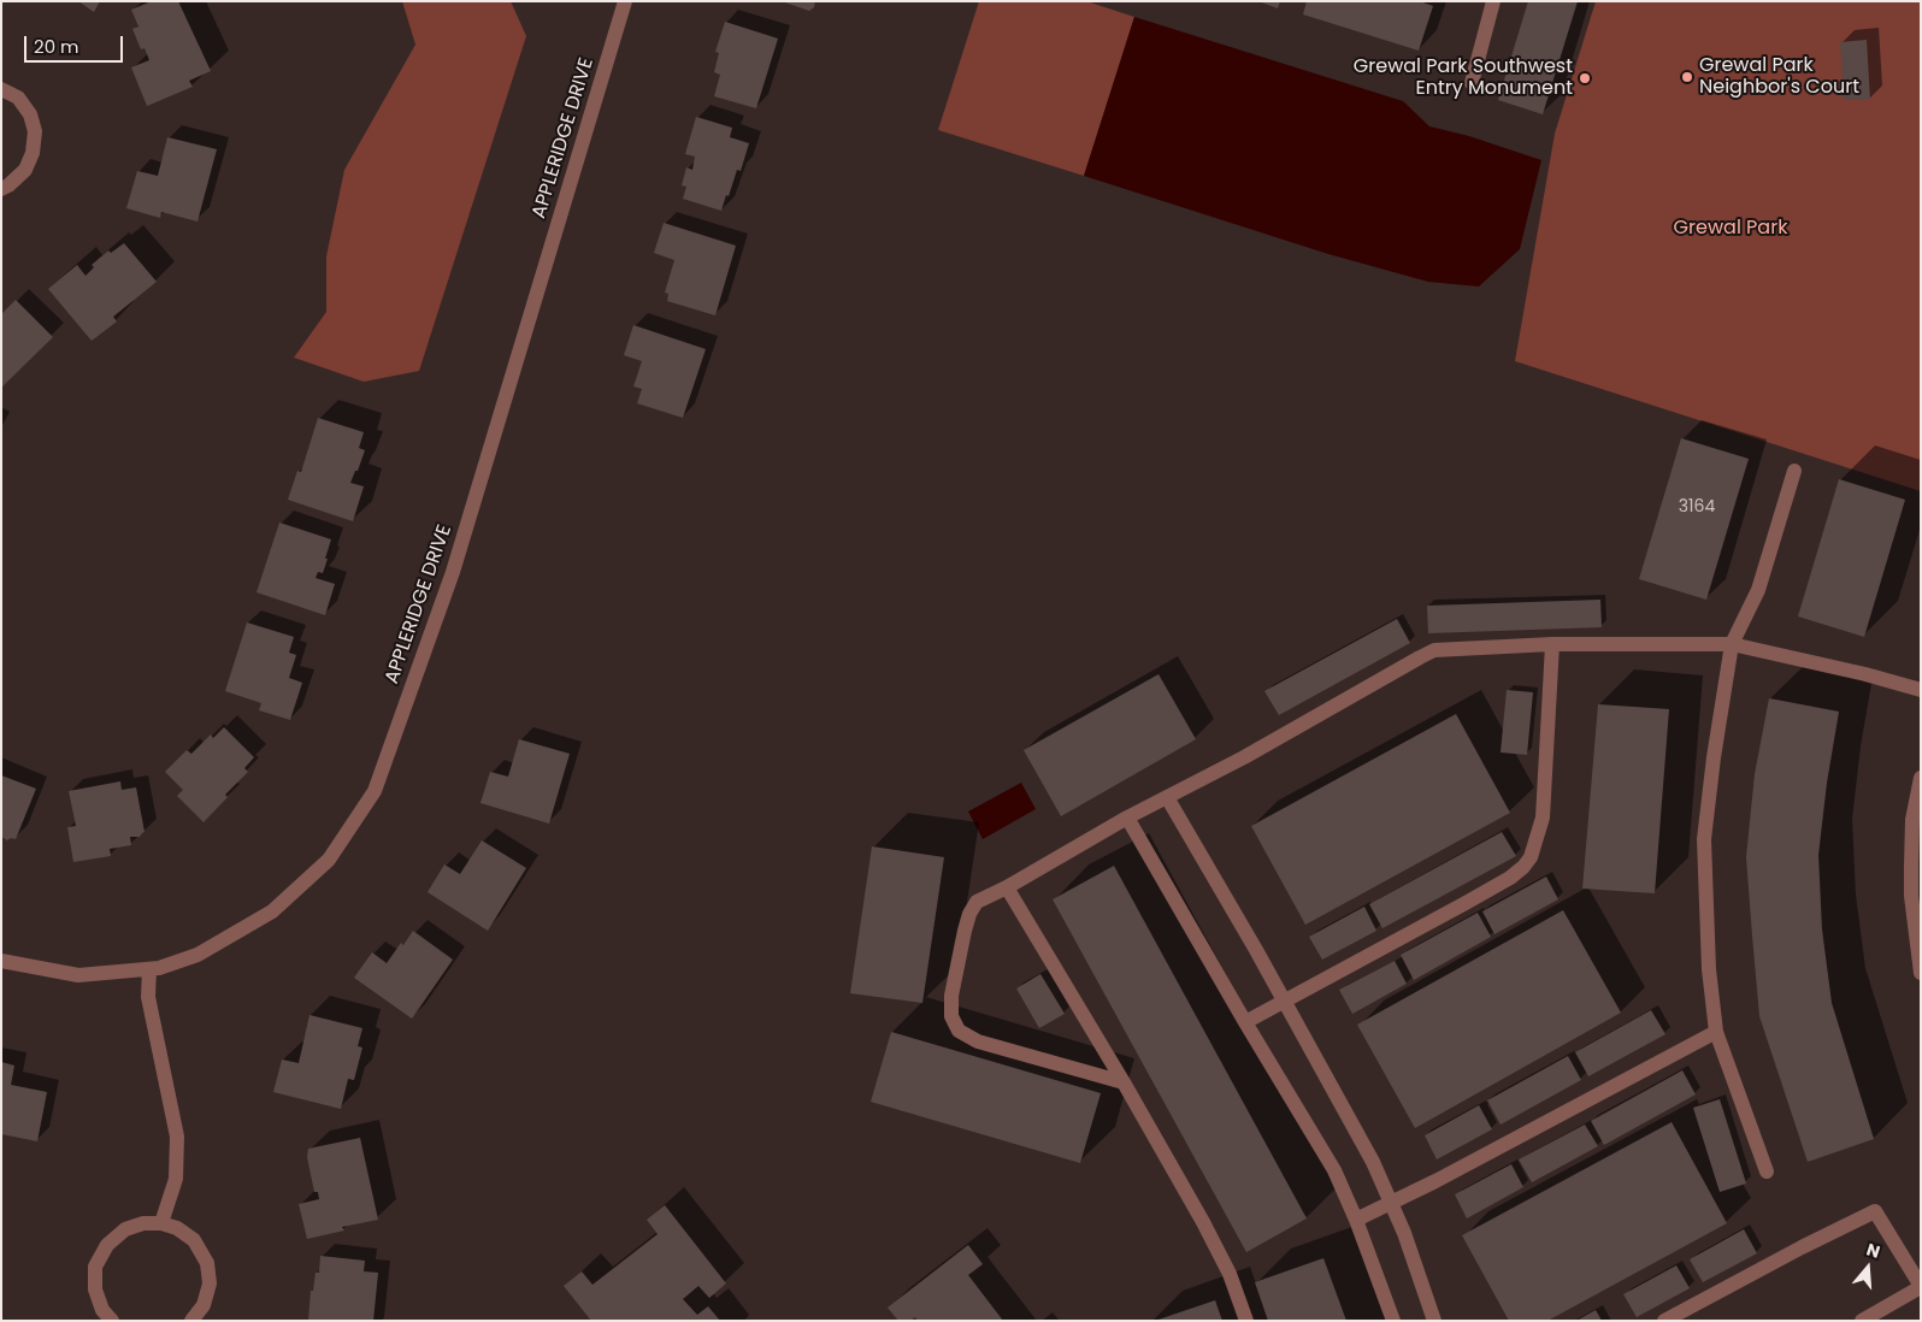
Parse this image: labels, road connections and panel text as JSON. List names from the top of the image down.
{
  "streets": {
    "street": ["APPLERIDGE DRIVE"]
  },
  "parks": ["Grewal Park"],
  "places": ["Grewal Park Neighbor's Court", "Grewal Park Southwest Entry Monument"],
  "house_numbers": ["3164"],
  "scale_bar": "20 m",
  "north": "top"
}
